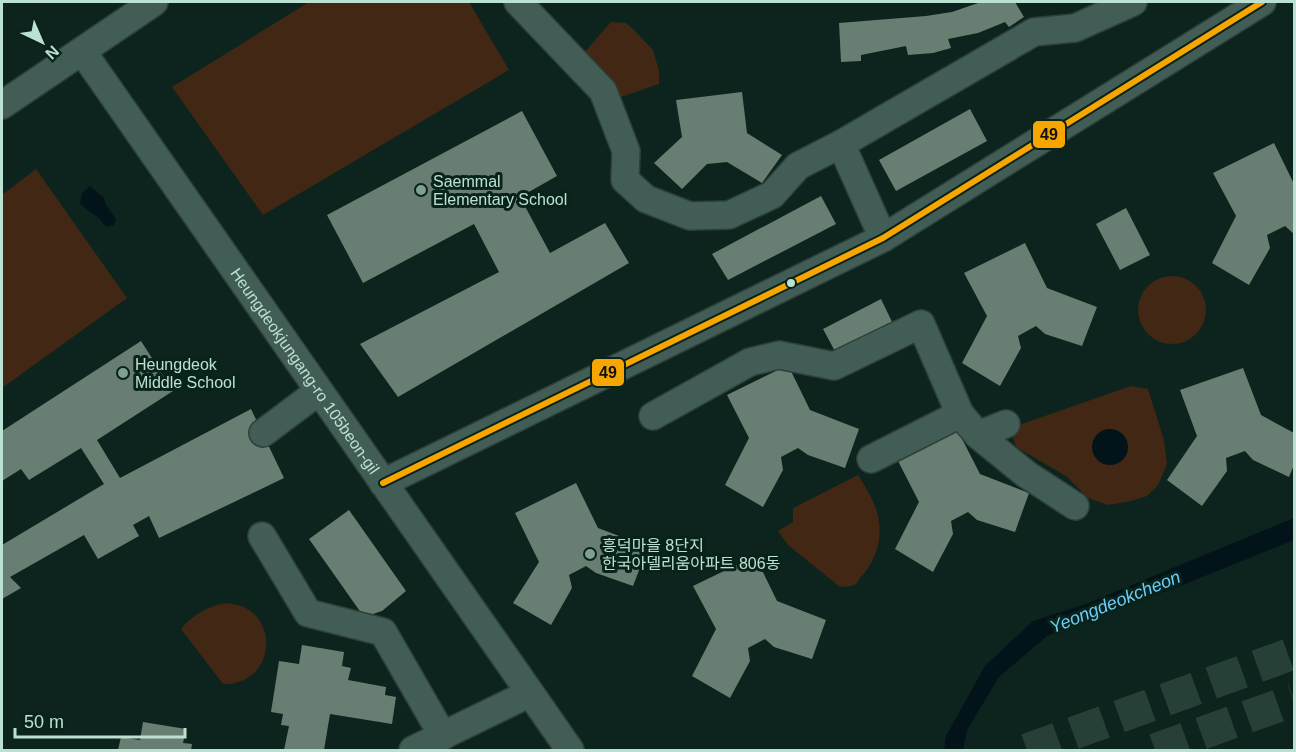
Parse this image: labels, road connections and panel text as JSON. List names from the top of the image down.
{
  "streets": {
    "street": ["Heungdeokjungang-ro 105beon-gil"]
  },
  "water": ["Yeongdeokcheon"],
  "places": ["Saemmal Elementary School", "Heungdeok Middle School", "흥덕마을 8단지 한국아델리움아파트 806동"],
  "lines": ["transit line 49"],
  "scale_bar": "50 m",
  "north": "bottom right"
}
